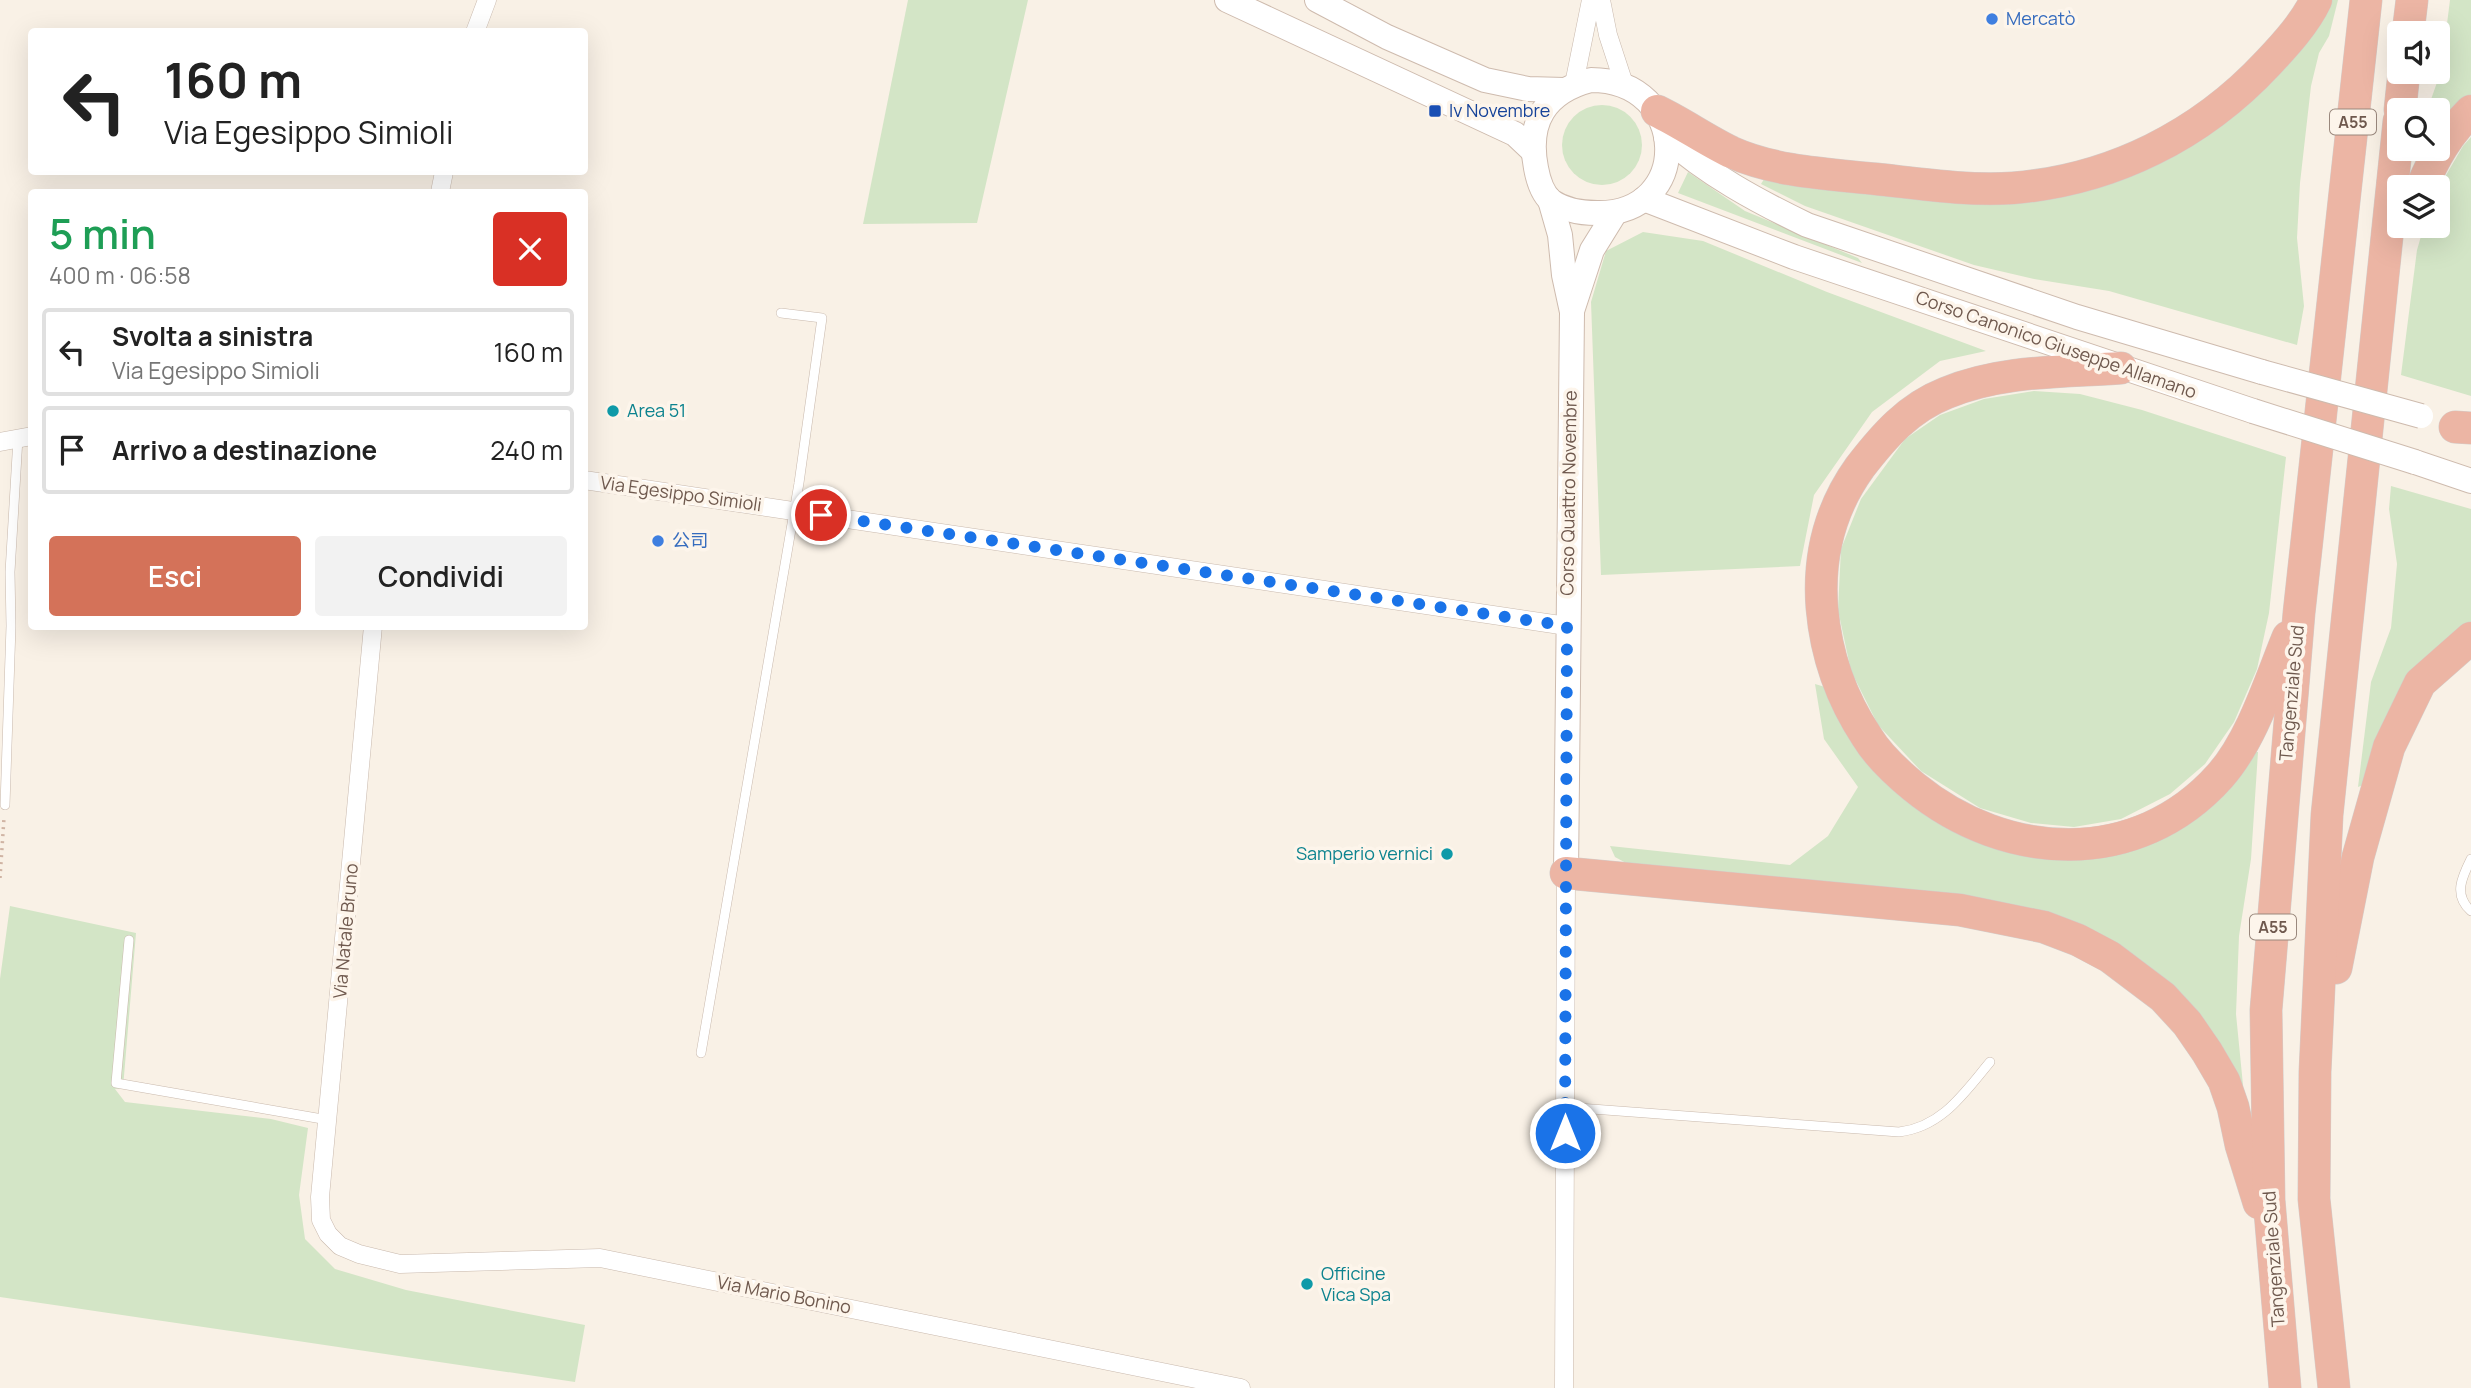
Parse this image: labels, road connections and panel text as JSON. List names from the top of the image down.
{
  "streets": {
    "highway": ["A55", "Tangenziale Sud"],
    "main road": ["Corso Canonico Giuseppe Allamano", "Corso Quattro Novembre"],
    "street": ["Via Egesippo Simioli", "Via Natale Bruno", "Via Mario Bonino"]
  },
  "crossings": [
    ["Corso Canonico Giuseppe Allamano", "Corso Quattro Novembre"],
    ["Corso Quattro Novembre", "Via Egesippo Simioli"],
    ["Via Natale Bruno", "Via Mario Bonino"]
  ],
  "places": {
    "other": [
      "Mercatò",
      "Area 51",
      "公司",
      "Samperio vernici",
      "Officine Vica Spa"
    ],
    "transit": ["Iv Novembre"]
  },
  "page": {
    "turn": ["160 m", "Via Egesippo Simioli"],
    "heading": ["5 min", "400 m · 06:58"],
    "list": [
      {
        "name": "Svolta a sinistra",
        "note": "Via Egesippo Simioli",
        "value": "160 m"
      },
      {
        "name": "Arrivo a destinazione",
        "value": "240 m"
      }
    ],
    "buttons": ["Esci", "Condividi"]
  }
}
